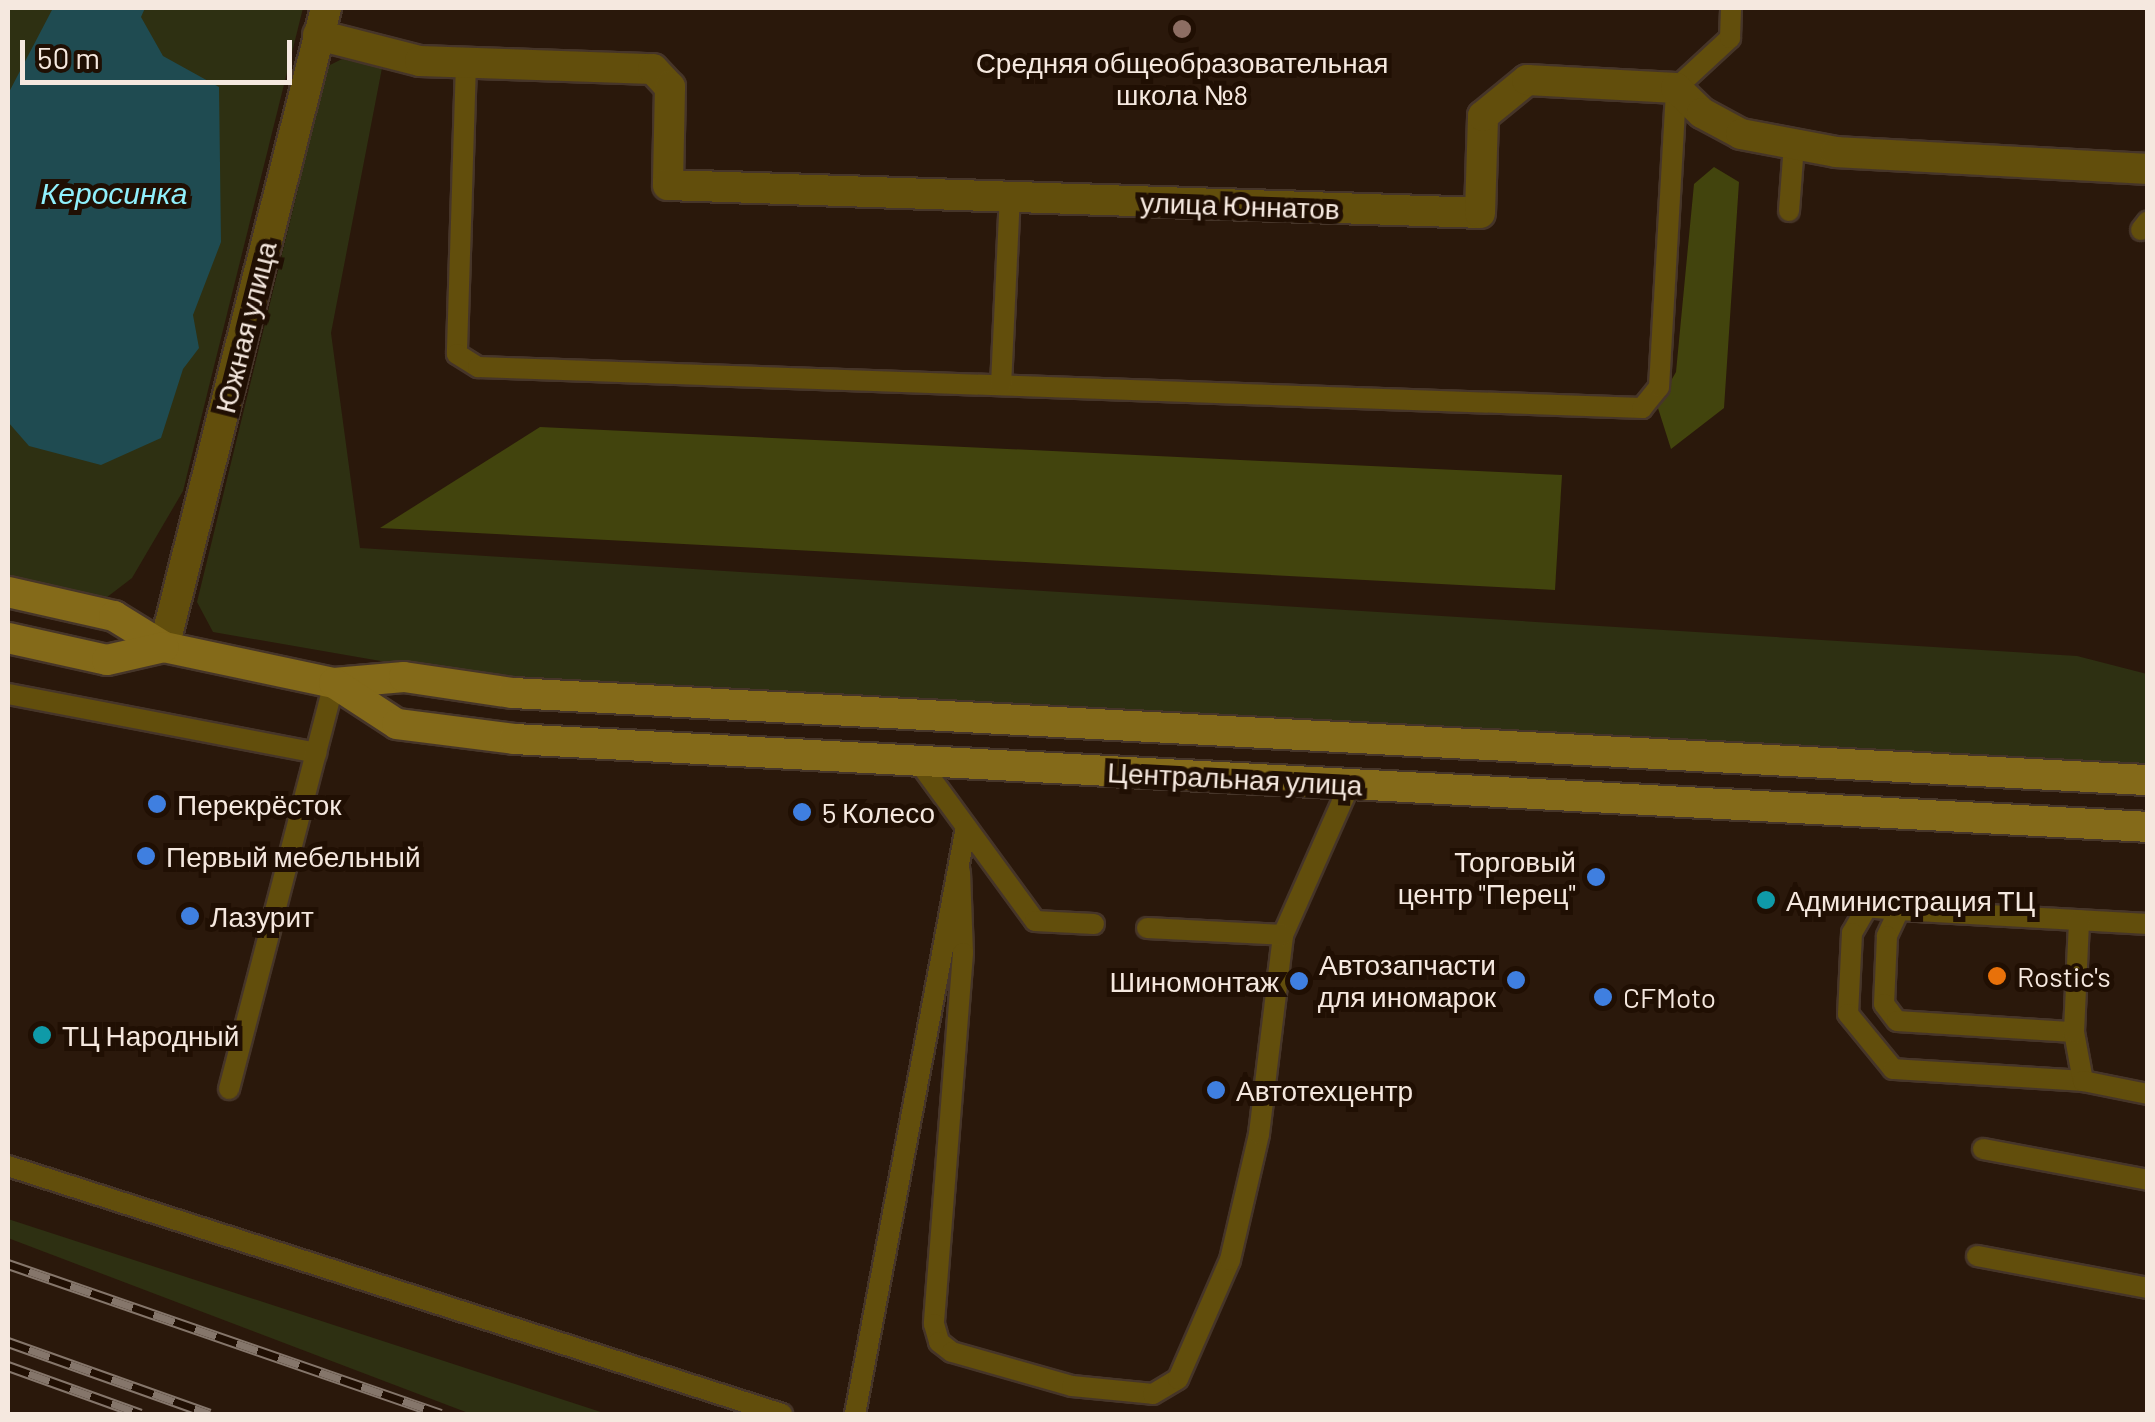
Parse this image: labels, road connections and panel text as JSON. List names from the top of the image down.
{
  "streets": {
    "main road": ["Центральная улица"],
    "street": ["улица Юннатов", "Южная улица"]
  },
  "crossings": [
    ["улица Юннатов", "Южная улица"],
    ["Южная улица", "Центральная улица"]
  ],
  "water": ["Керосинка"],
  "places": [
    "Средняя общеобразовательная школа №8",
    "Перекрёсток",
    "5 Колесо",
    "Первый мебельный",
    "Торговый центр \"Перец\"",
    "Администрация ТЦ",
    "Лазурит",
    "Rostic's",
    "Автозапчасти для иномарок",
    "Шиномонтаж",
    "CFMoto",
    "ТЦ Народный",
    "Автотехцентр"
  ],
  "scale_bar": "50 m"
}
